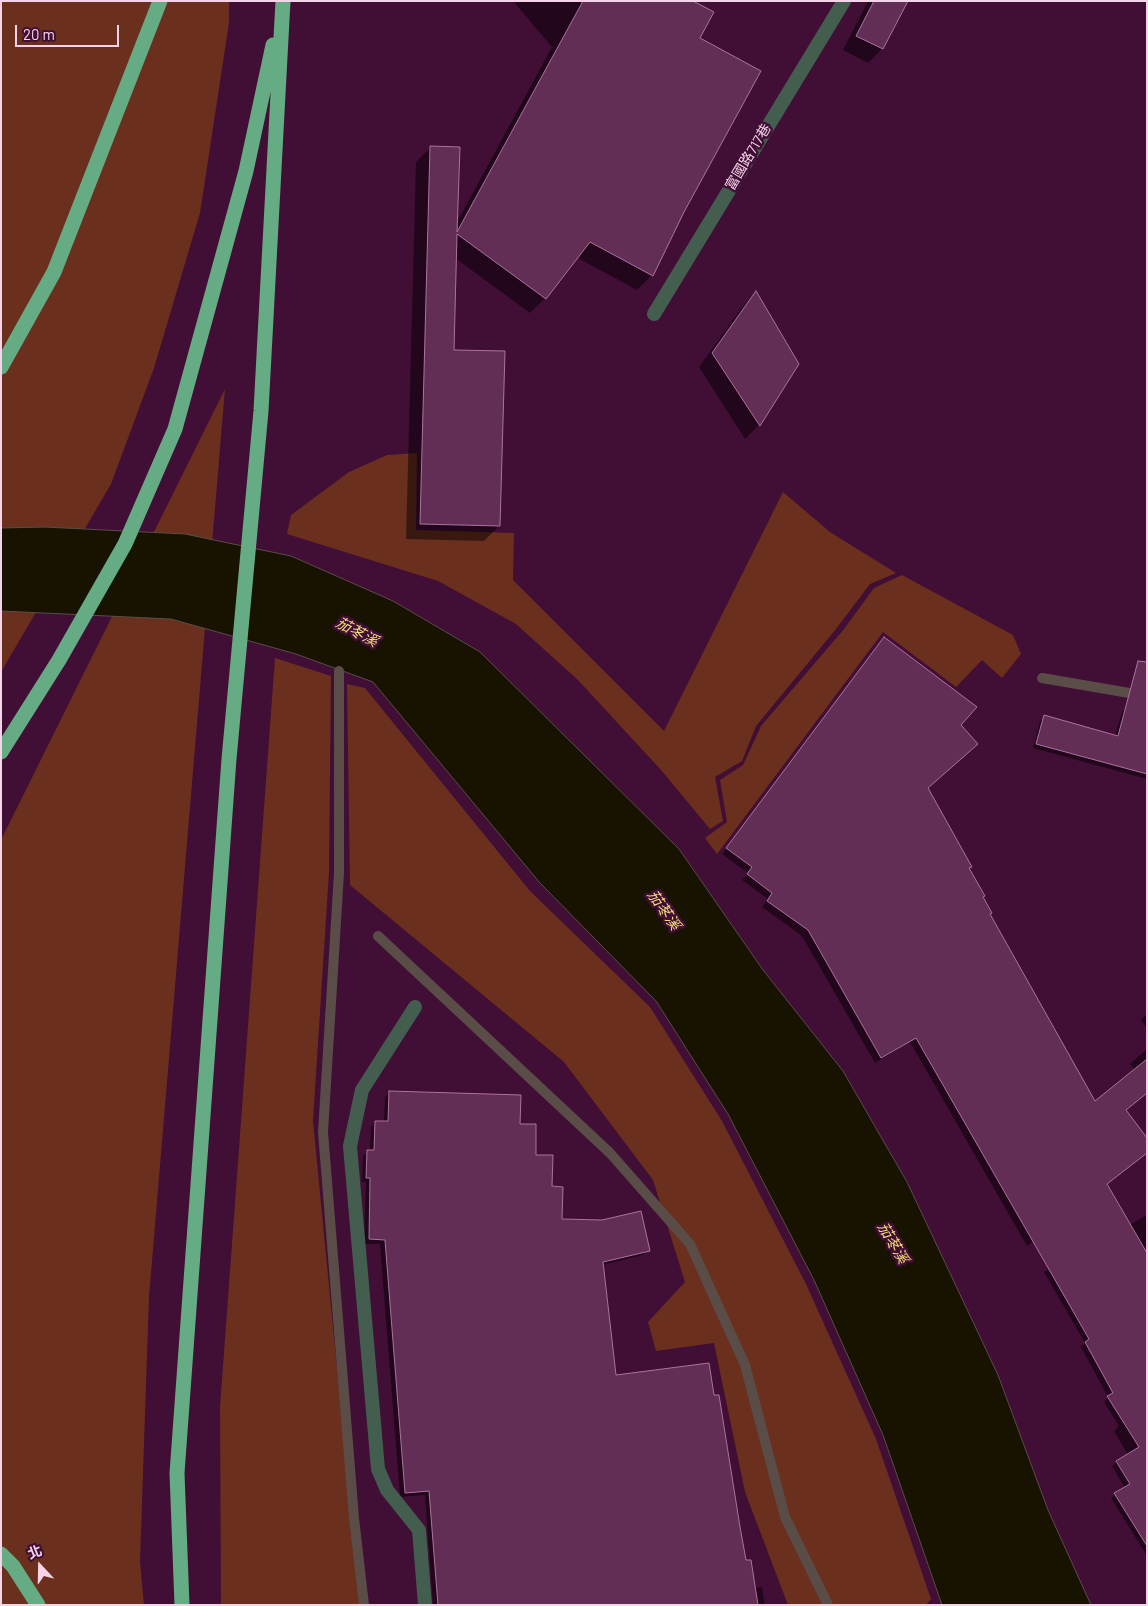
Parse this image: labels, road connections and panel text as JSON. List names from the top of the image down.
{
  "streets": {
    "lane": ["富國路717巷"]
  },
  "water": ["茄苳溪"],
  "scale_bar": "20 m",
  "north": "top"
}
